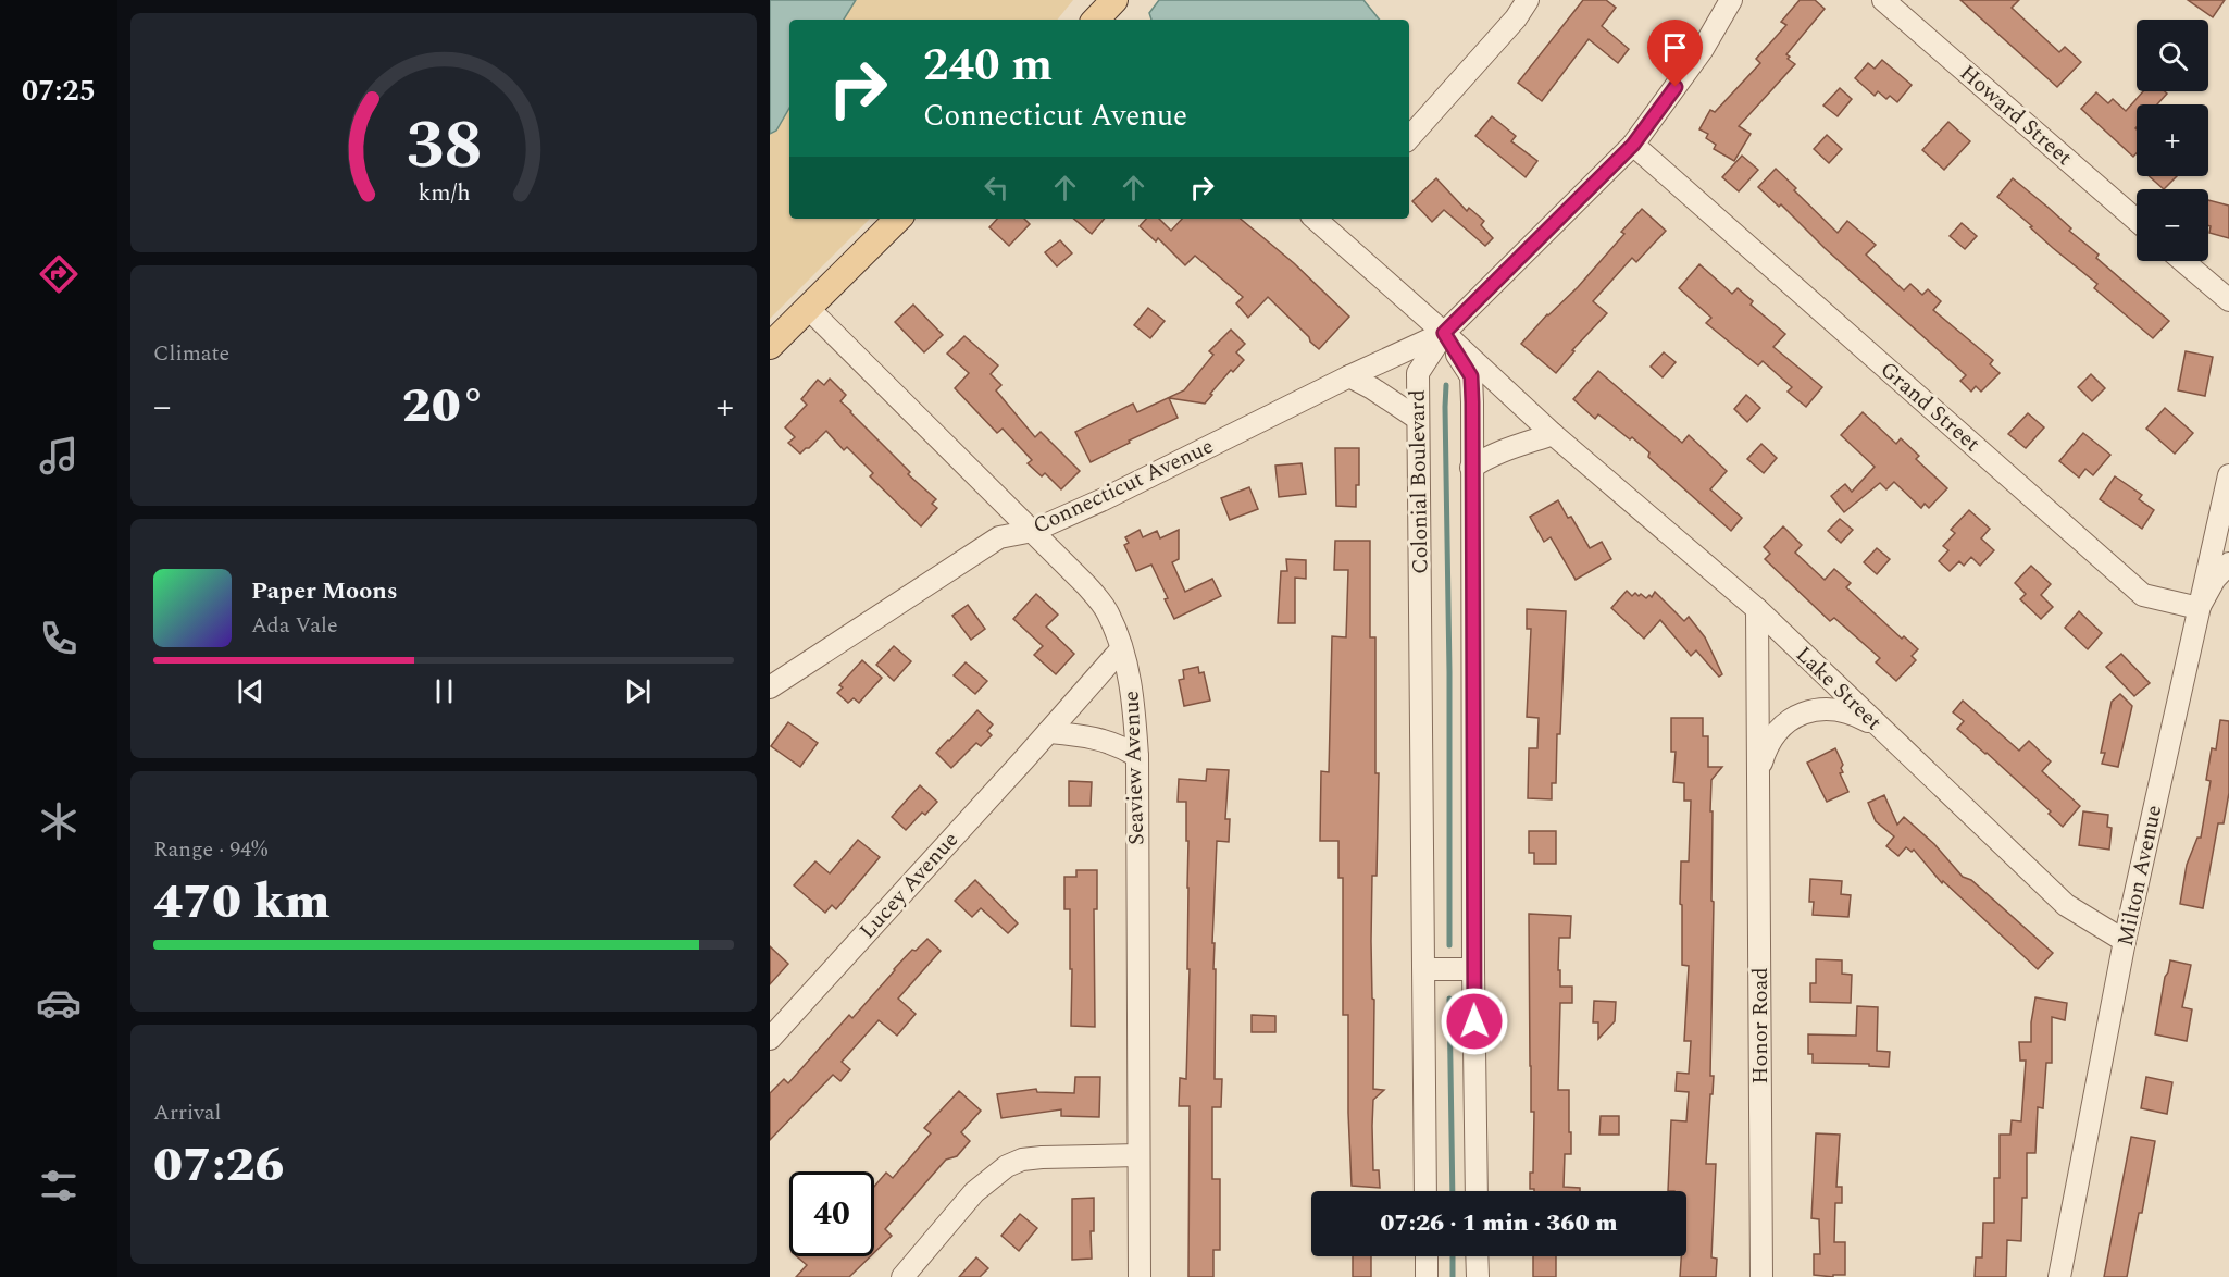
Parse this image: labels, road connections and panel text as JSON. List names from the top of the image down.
{
  "streets": {
    "street": [
      "Howard Street",
      "Grand Street",
      "Colonial Boulevard",
      "Connecticut Avenue",
      "Lake Street",
      "Seaview Avenue",
      "Milton Avenue",
      "Lucey Avenue",
      "Honor Road"
    ]
  },
  "crossings": [
    ["Grand Street", "Connecticut Avenue"],
    ["Grand Street", "Milton Avenue"],
    ["Colonial Boulevard", "Connecticut Avenue"],
    ["Colonial Boulevard", "Lake Street"],
    ["Connecticut Avenue", "Lake Street"],
    ["Connecticut Avenue", "Seaview Avenue"],
    ["Lake Street", "Milton Avenue"],
    ["Lake Street", "Honor Road"],
    ["Seaview Avenue", "Lucey Avenue"]
  ],
  "page": {
    "tabs": "07:25",
    "map_buttons": ["+", "−"],
    "turn": ["240 m", "Connecticut Avenue"],
    "tile": [
      "Climate",
      ["Range · 94%", "470 km"],
      ["Arrival", "07:26"]
    ],
    "heat": ["−", "20°", "+"],
    "song": ["Paper Moons", "Ada Vale"],
    "limit": "40",
    "trip": "07:26 · 1 min · 360 m",
    "gauge": ["38", "km/h"]
  }
}
